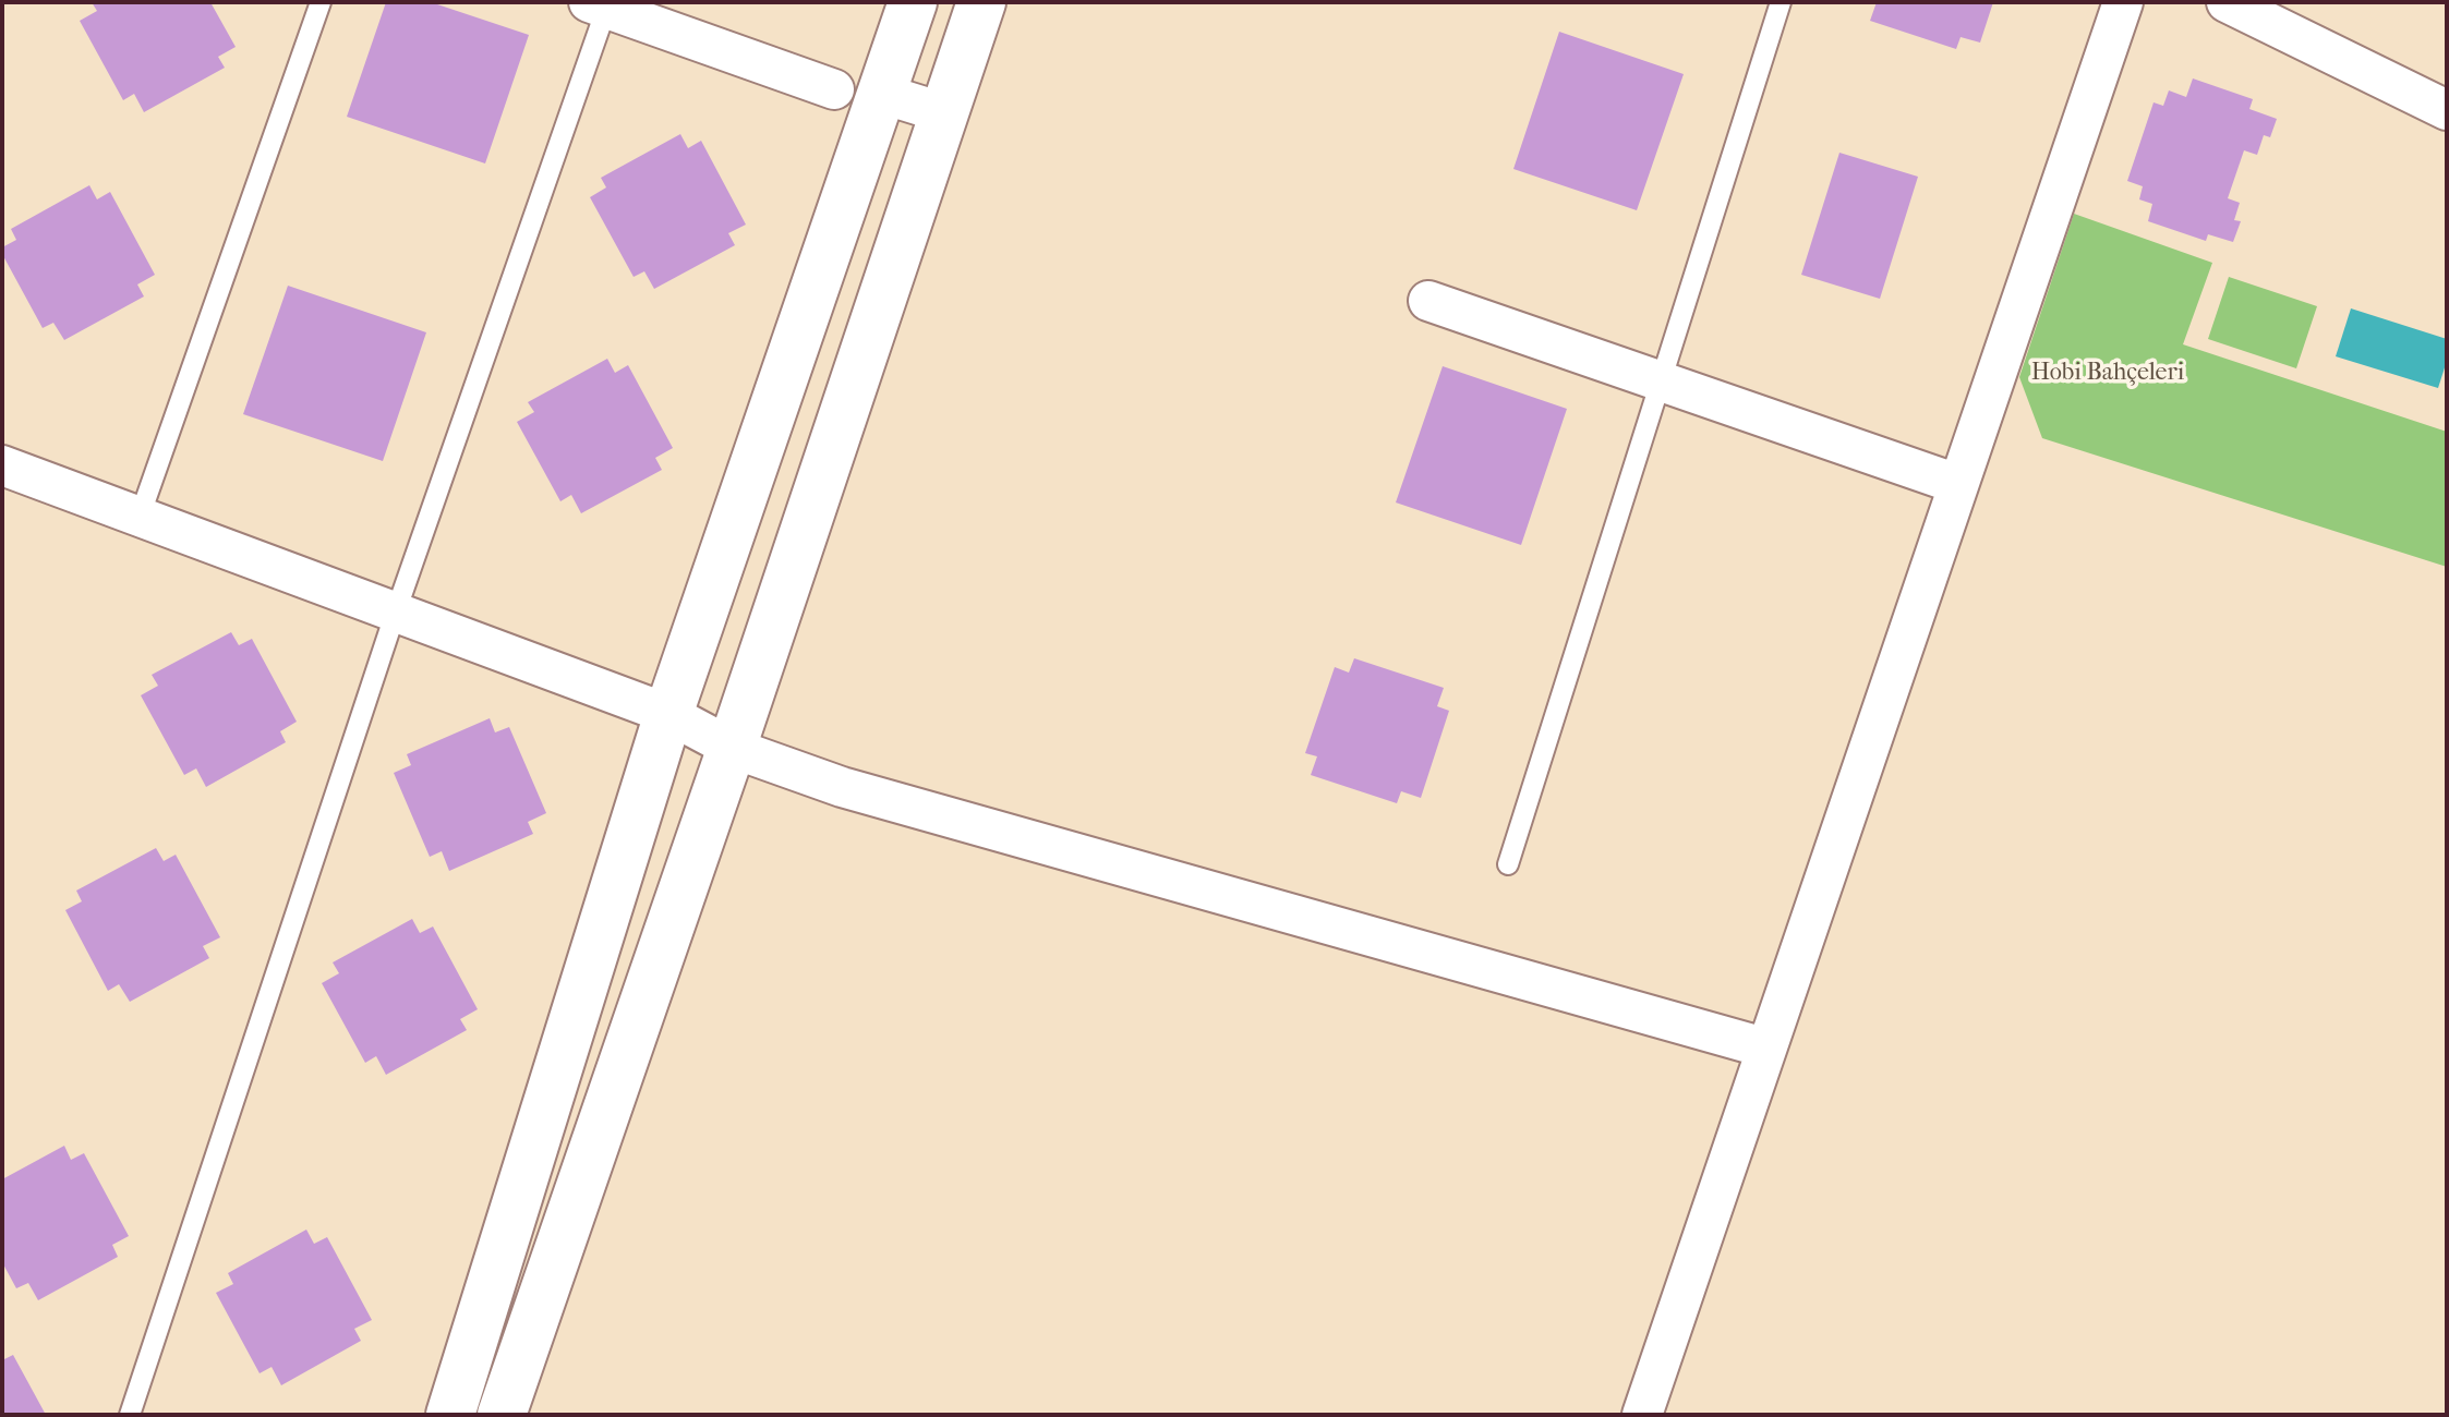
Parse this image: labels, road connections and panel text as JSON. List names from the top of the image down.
{
  "parks": ["Hobi Bahçeleri"]
}
